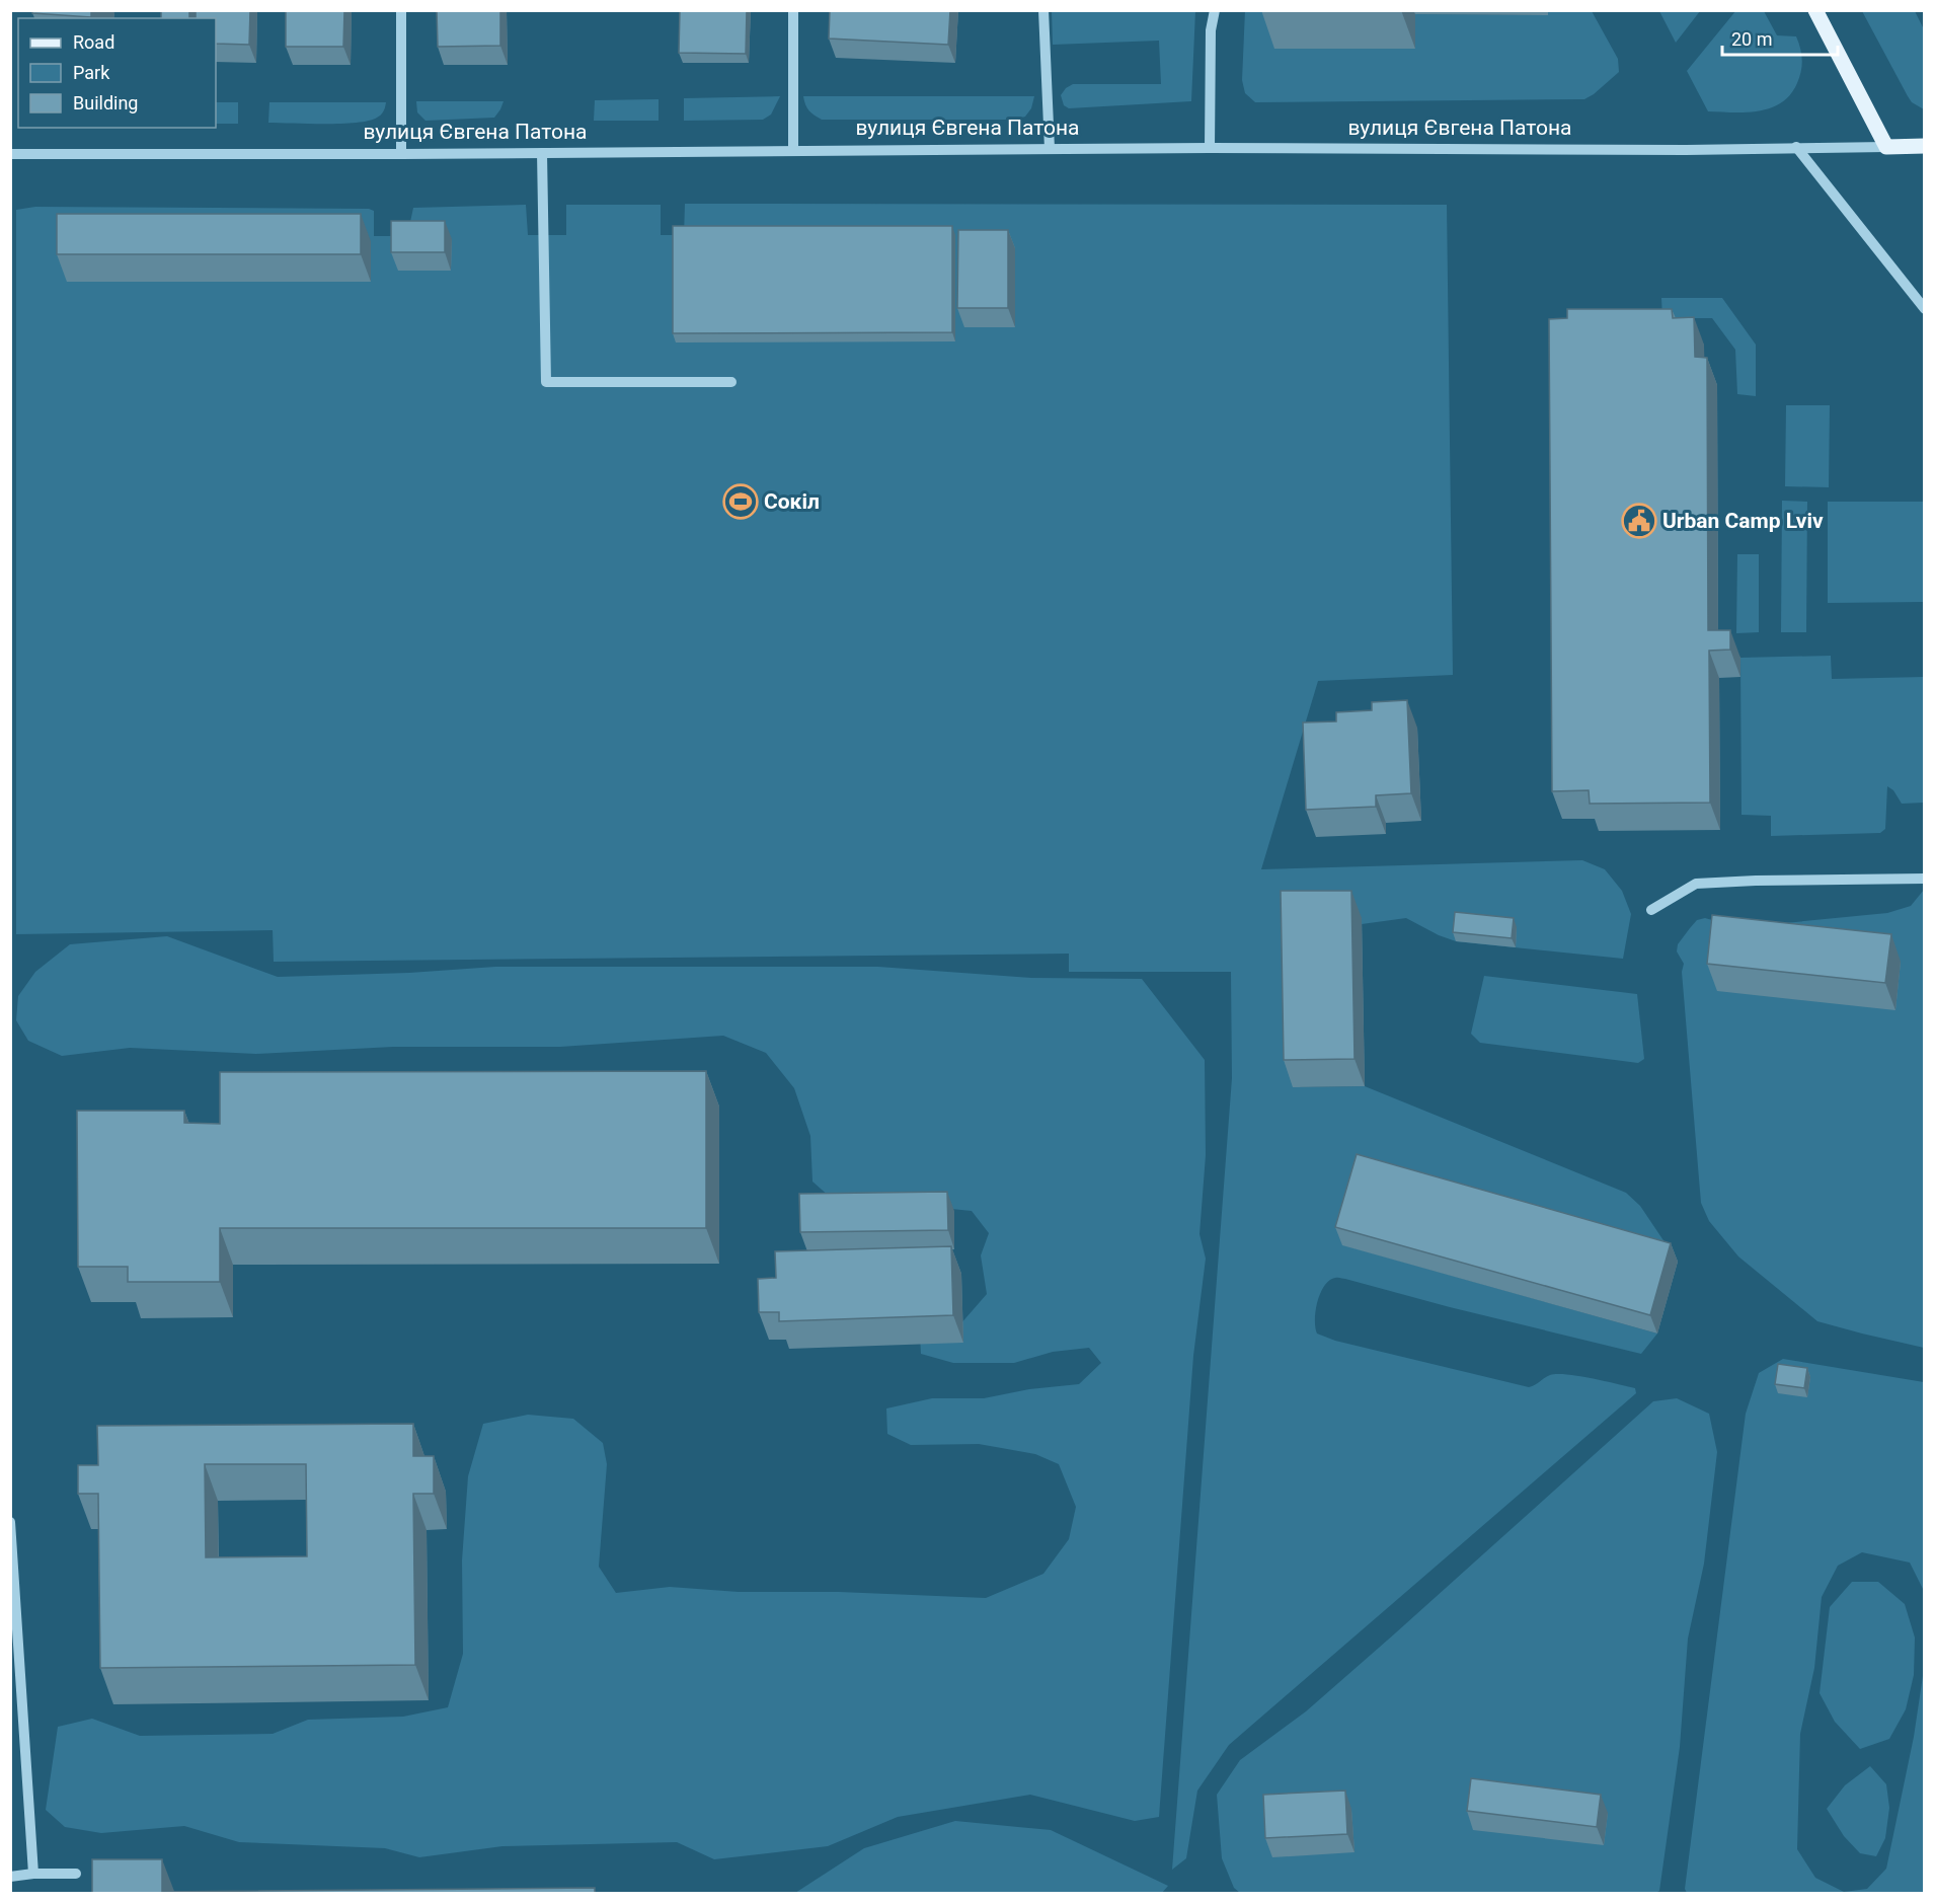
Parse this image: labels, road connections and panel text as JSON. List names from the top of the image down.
{
  "streets": {
    "main road": ["вулиця Євгена Патона"]
  },
  "places": {
    "sports": ["Сокіл"],
    "public building": ["Urban Camp Lviv"]
  },
  "legend": ["Road", "Park", "Building"],
  "scale_bar": "20 m"
}
